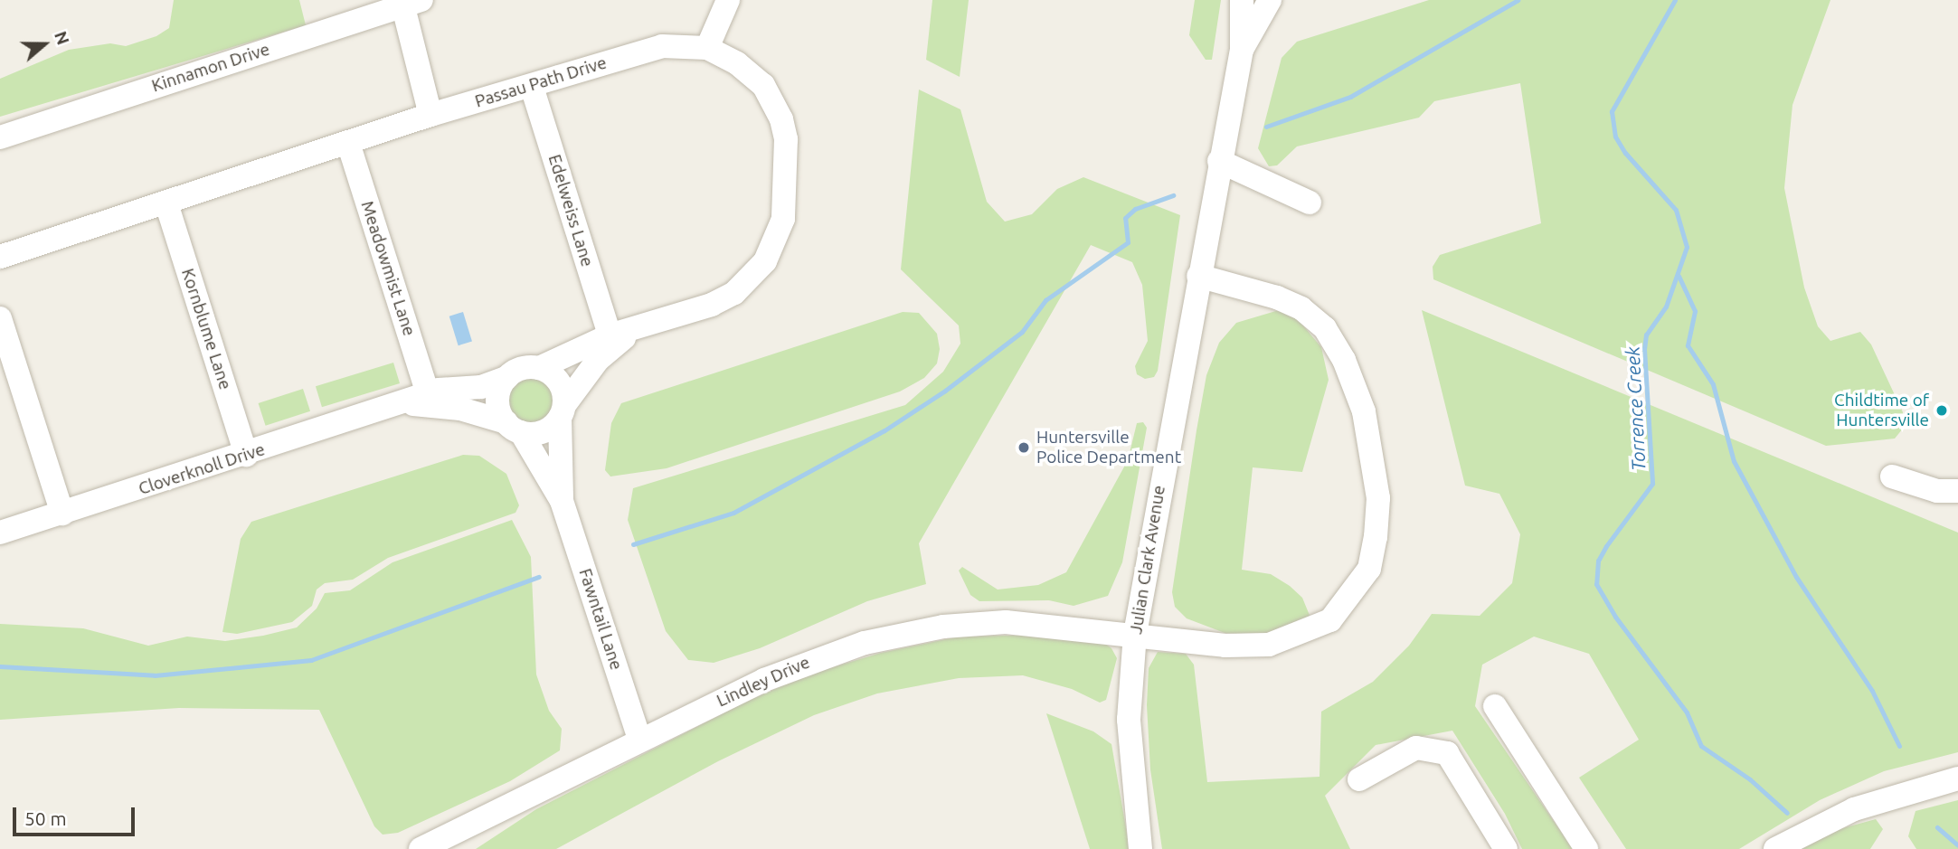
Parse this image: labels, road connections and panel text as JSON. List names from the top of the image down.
{
  "streets": {
    "street": [
      "Kinnamon Drive",
      "Passau Path Drive",
      "Edelweiss Lane",
      "Meadowmist Lane",
      "Kornblume Lane",
      "Cloverknoll Drive",
      "Julian Clark Avenue",
      "Fawntail Lane",
      "Lindley Drive"
    ]
  },
  "crossings": [
    ["Passau Path Drive", "Edelweiss Lane"],
    ["Passau Path Drive", "Meadowmist Lane"],
    ["Passau Path Drive", "Kornblume Lane"],
    ["Passau Path Drive", "Cloverknoll Drive"],
    ["Passau Path Drive", "Fawntail Lane"],
    ["Meadowmist Lane", "Cloverknoll Drive"],
    ["Kornblume Lane", "Cloverknoll Drive"],
    ["Cloverknoll Drive", "Fawntail Lane"],
    ["Julian Clark Avenue", "Lindley Drive"],
    ["Fawntail Lane", "Lindley Drive"]
  ],
  "water": ["Torrence Creek"],
  "places": ["Childtime of Huntersville", "Huntersville Police Department"],
  "scale_bar": "50 m",
  "north": "right"
}
